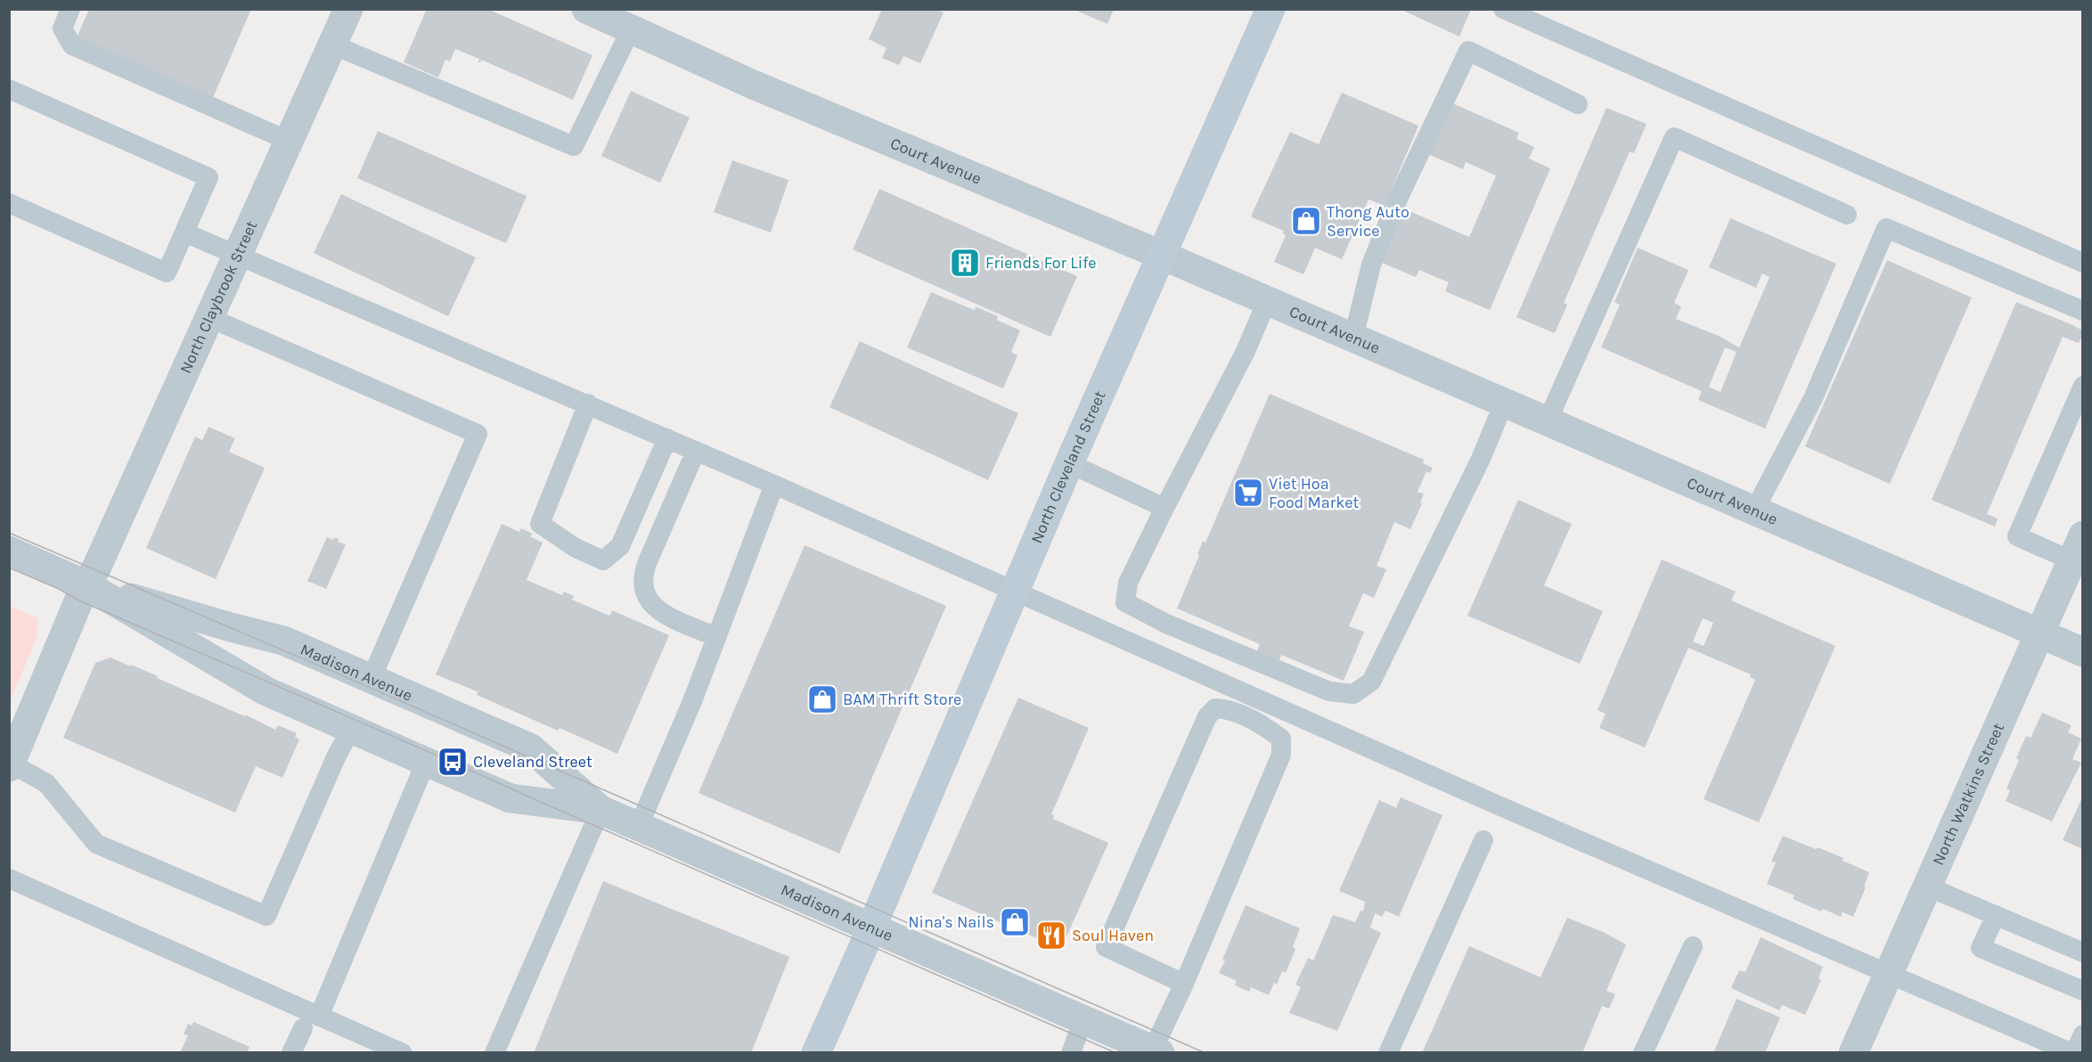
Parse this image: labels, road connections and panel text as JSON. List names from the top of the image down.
{
  "streets": {
    "main road": ["North Cleveland Street"],
    "street": [
      "Court Avenue",
      "North Claybrook Street",
      "Madison Avenue",
      "North Watkins Street"
    ]
  },
  "crossings": [
    ["Court Avenue", "North Cleveland Street"],
    ["Court Avenue", "North Watkins Street"],
    ["North Claybrook Street", "Madison Avenue"],
    ["North Cleveland Street", "Madison Avenue"]
  ],
  "places": {
    "shop": ["Thong Auto Service", "BAM Thrift Store", "Nina's Nails"],
    "building": ["Friends For Life"],
    "supermarket": ["Viet Hoa Food Market"],
    "bus stop": ["Cleveland Street"],
    "restaurant": ["Soul Haven"]
  }
}
